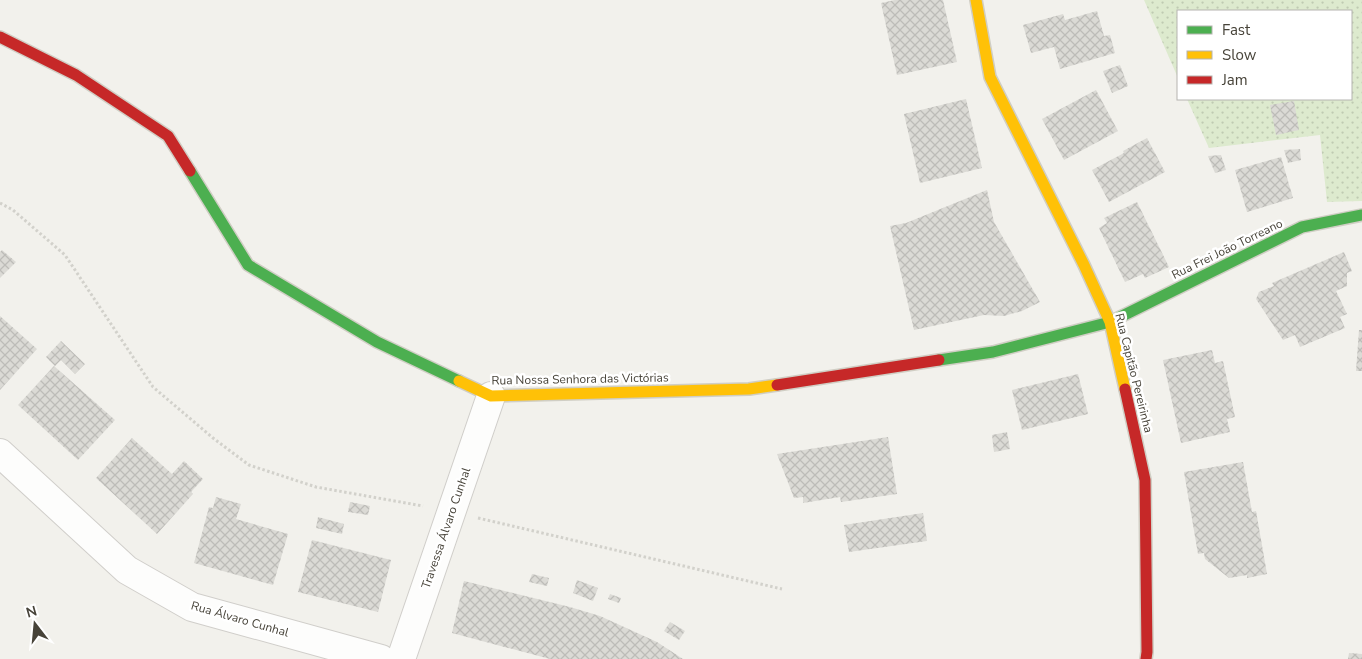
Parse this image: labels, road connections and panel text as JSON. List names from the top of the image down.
{
  "streets": {
    "street": [
      "Rua Frei João Torreano",
      "Rua Capitão Pereirinha",
      "Rua Nossa Senhora das Victórias",
      "Travessa Álvaro Cunhal",
      "Rua Álvaro Cunhal"
    ]
  },
  "crossings": [
    ["Rua Frei João Torreano", "Rua Capitão Pereirinha"],
    ["Rua Frei João Torreano", "Rua Nossa Senhora das Victórias"],
    ["Rua Capitão Pereirinha", "Rua Nossa Senhora das Victórias"],
    ["Rua Nossa Senhora das Victórias", "Travessa Álvaro Cunhal"]
  ],
  "legend": ["Fast", "Slow", "Jam"],
  "north": "top"
}
